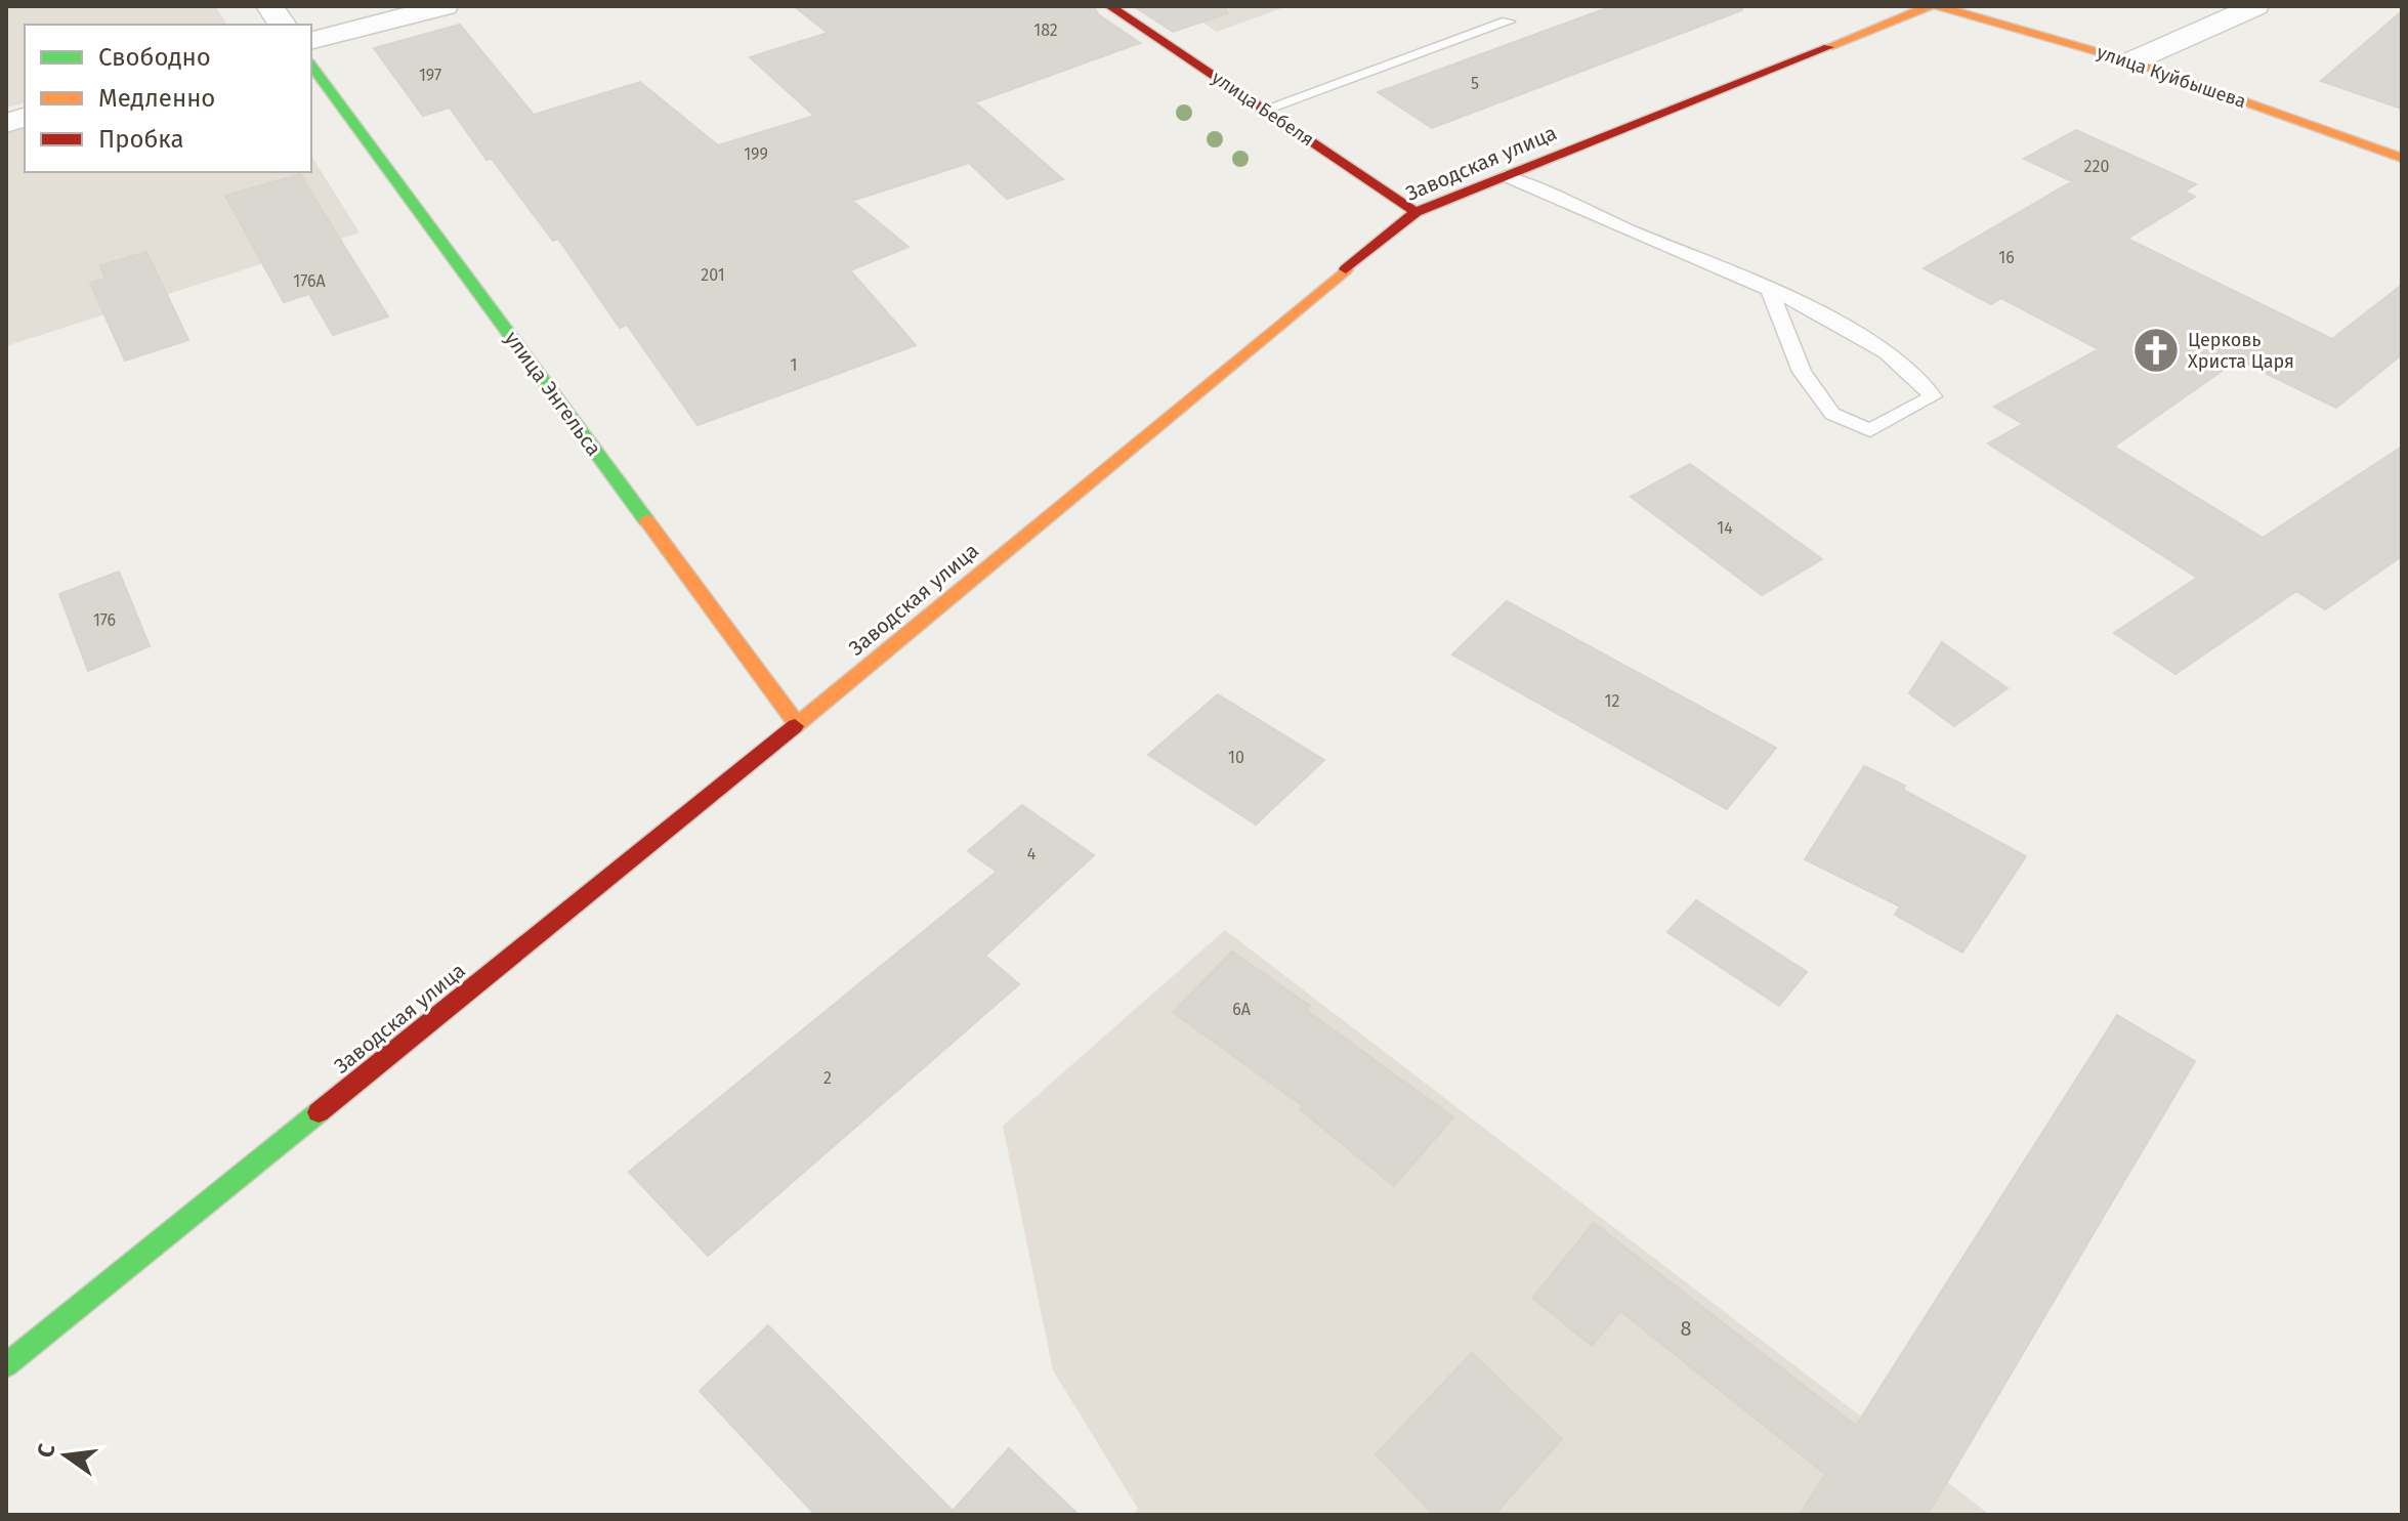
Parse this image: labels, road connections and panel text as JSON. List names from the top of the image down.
{
  "streets": {
    "street": [
      "улица Куйбышева",
      "улица Бебеля",
      "Заводская улица",
      "улица Энгельса"
    ]
  },
  "crossings": [
    ["улица Бебеля", "Заводская улица"],
    ["Заводская улица", "улица Энгельса"]
  ],
  "places": {
    "church": ["Церковь Христа Царя"]
  },
  "house_numbers": [
    "182",
    "197",
    "5",
    "199",
    "220",
    "16",
    "201",
    "176А",
    "1",
    "14",
    "176",
    "12",
    "10",
    "4",
    "6А",
    "2",
    "8"
  ],
  "legend": ["Свободно", "Медленно", "Пробка"],
  "north": "left"
}
